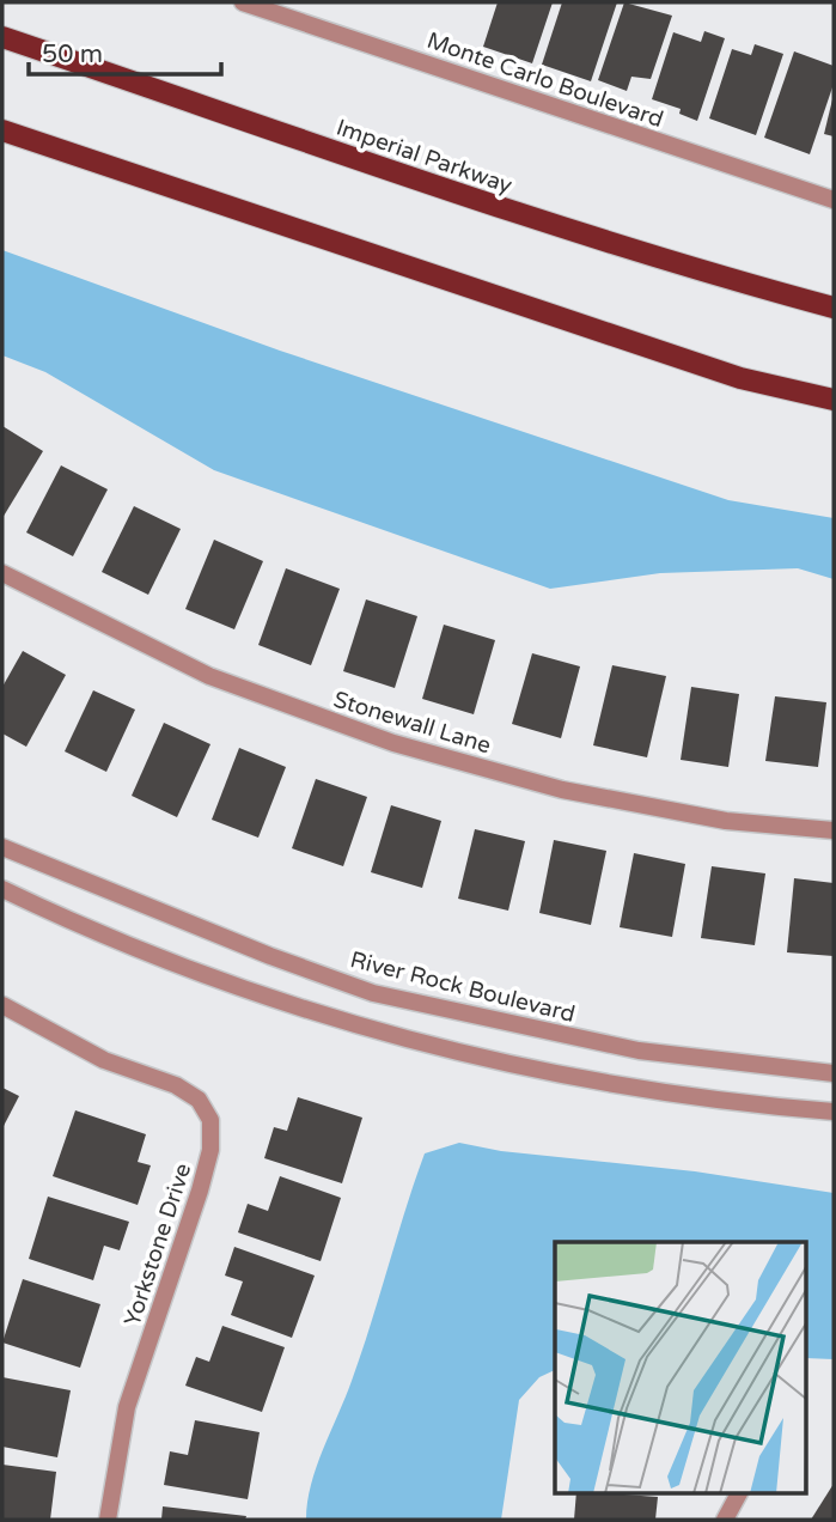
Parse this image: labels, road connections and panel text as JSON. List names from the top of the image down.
{
  "streets": {
    "main road": ["Imperial Parkway"],
    "street": [
      "Monte Carlo Boulevard",
      "Stonewall Lane",
      "River Rock Boulevard",
      "Yorkstone Drive"
    ]
  },
  "scale_bar": "50 m"
}
